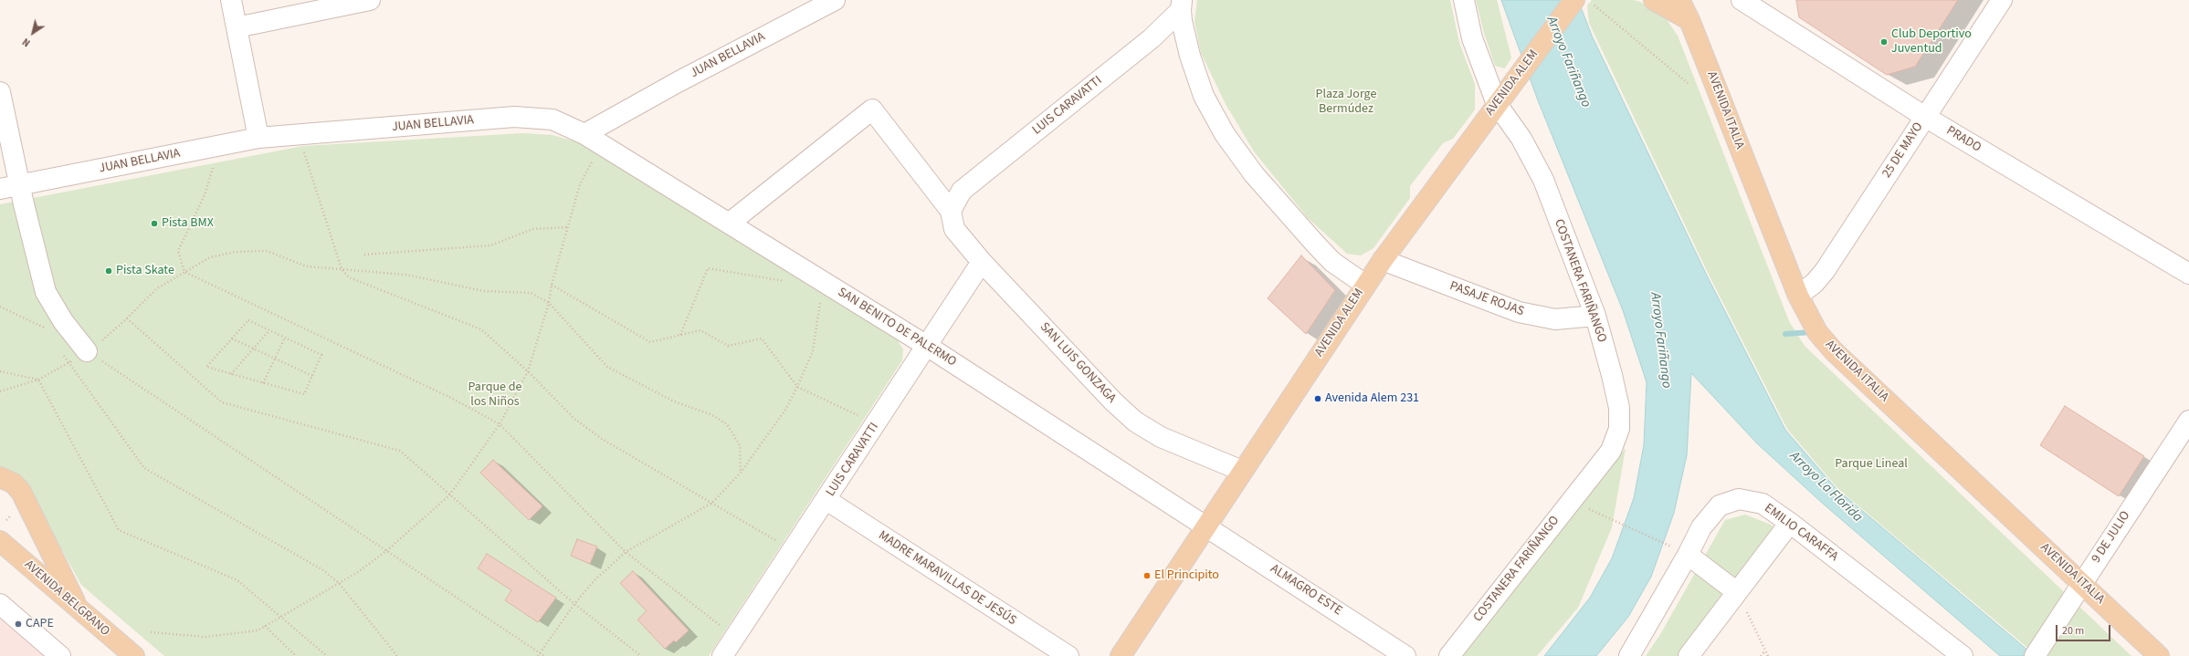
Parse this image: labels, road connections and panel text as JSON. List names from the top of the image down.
{
  "streets": {
    "main road": ["AVENIDA ALEM", "AVENIDA ITALIA", "AVENIDA BELGRANO"],
    "street": [
      "JUAN BELLAVIA",
      "LUIS CARAVATTI",
      "PRADO",
      "25 DE MAYO",
      "COSTANERA FARIÑANGO",
      "PASAJE ROJAS",
      "SAN BENITO DE PALERMO",
      "SAN LUIS GONZAGA",
      "EMILIO CARAFFA",
      "9 DE JULIO",
      "MADRE MARAVILLAS DE JESÚS",
      "ALMAGRO ESTE"
    ]
  },
  "crossings": [
    ["JUAN BELLAVIA", "SAN BENITO DE PALERMO"],
    ["AVENIDA ALEM", "COSTANERA FARIÑANGO"],
    ["AVENIDA ALEM", "PASAJE ROJAS"],
    ["AVENIDA ALEM", "SAN BENITO DE PALERMO"],
    ["AVENIDA ALEM", "SAN LUIS GONZAGA"],
    ["AVENIDA ALEM", "ALMAGRO ESTE"],
    ["LUIS CARAVATTI", "SAN BENITO DE PALERMO"],
    ["LUIS CARAVATTI", "SAN LUIS GONZAGA"],
    ["LUIS CARAVATTI", "MADRE MARAVILLAS DE JESÚS"],
    ["AVENIDA ITALIA", "25 DE MAYO"],
    ["AVENIDA ITALIA", "9 DE JULIO"],
    ["PRADO", "25 DE MAYO"],
    ["COSTANERA FARIÑANGO", "PASAJE ROJAS"],
    ["SAN BENITO DE PALERMO", "ALMAGRO ESTE"]
  ],
  "water": ["Arroyo Fariñango", "Arroyo La Florida"],
  "parks": ["Plaza Jorge Bermúdez", "Parque de los Niños", "Parque Lineal"],
  "places": [
    "Club Deportivo Juventud",
    "Pista BMX",
    "Pista Skate",
    "Avenida Alem 231",
    "El Principito",
    "CAPE"
  ],
  "scale_bar": "20 m",
  "north": "bottom left"
}
